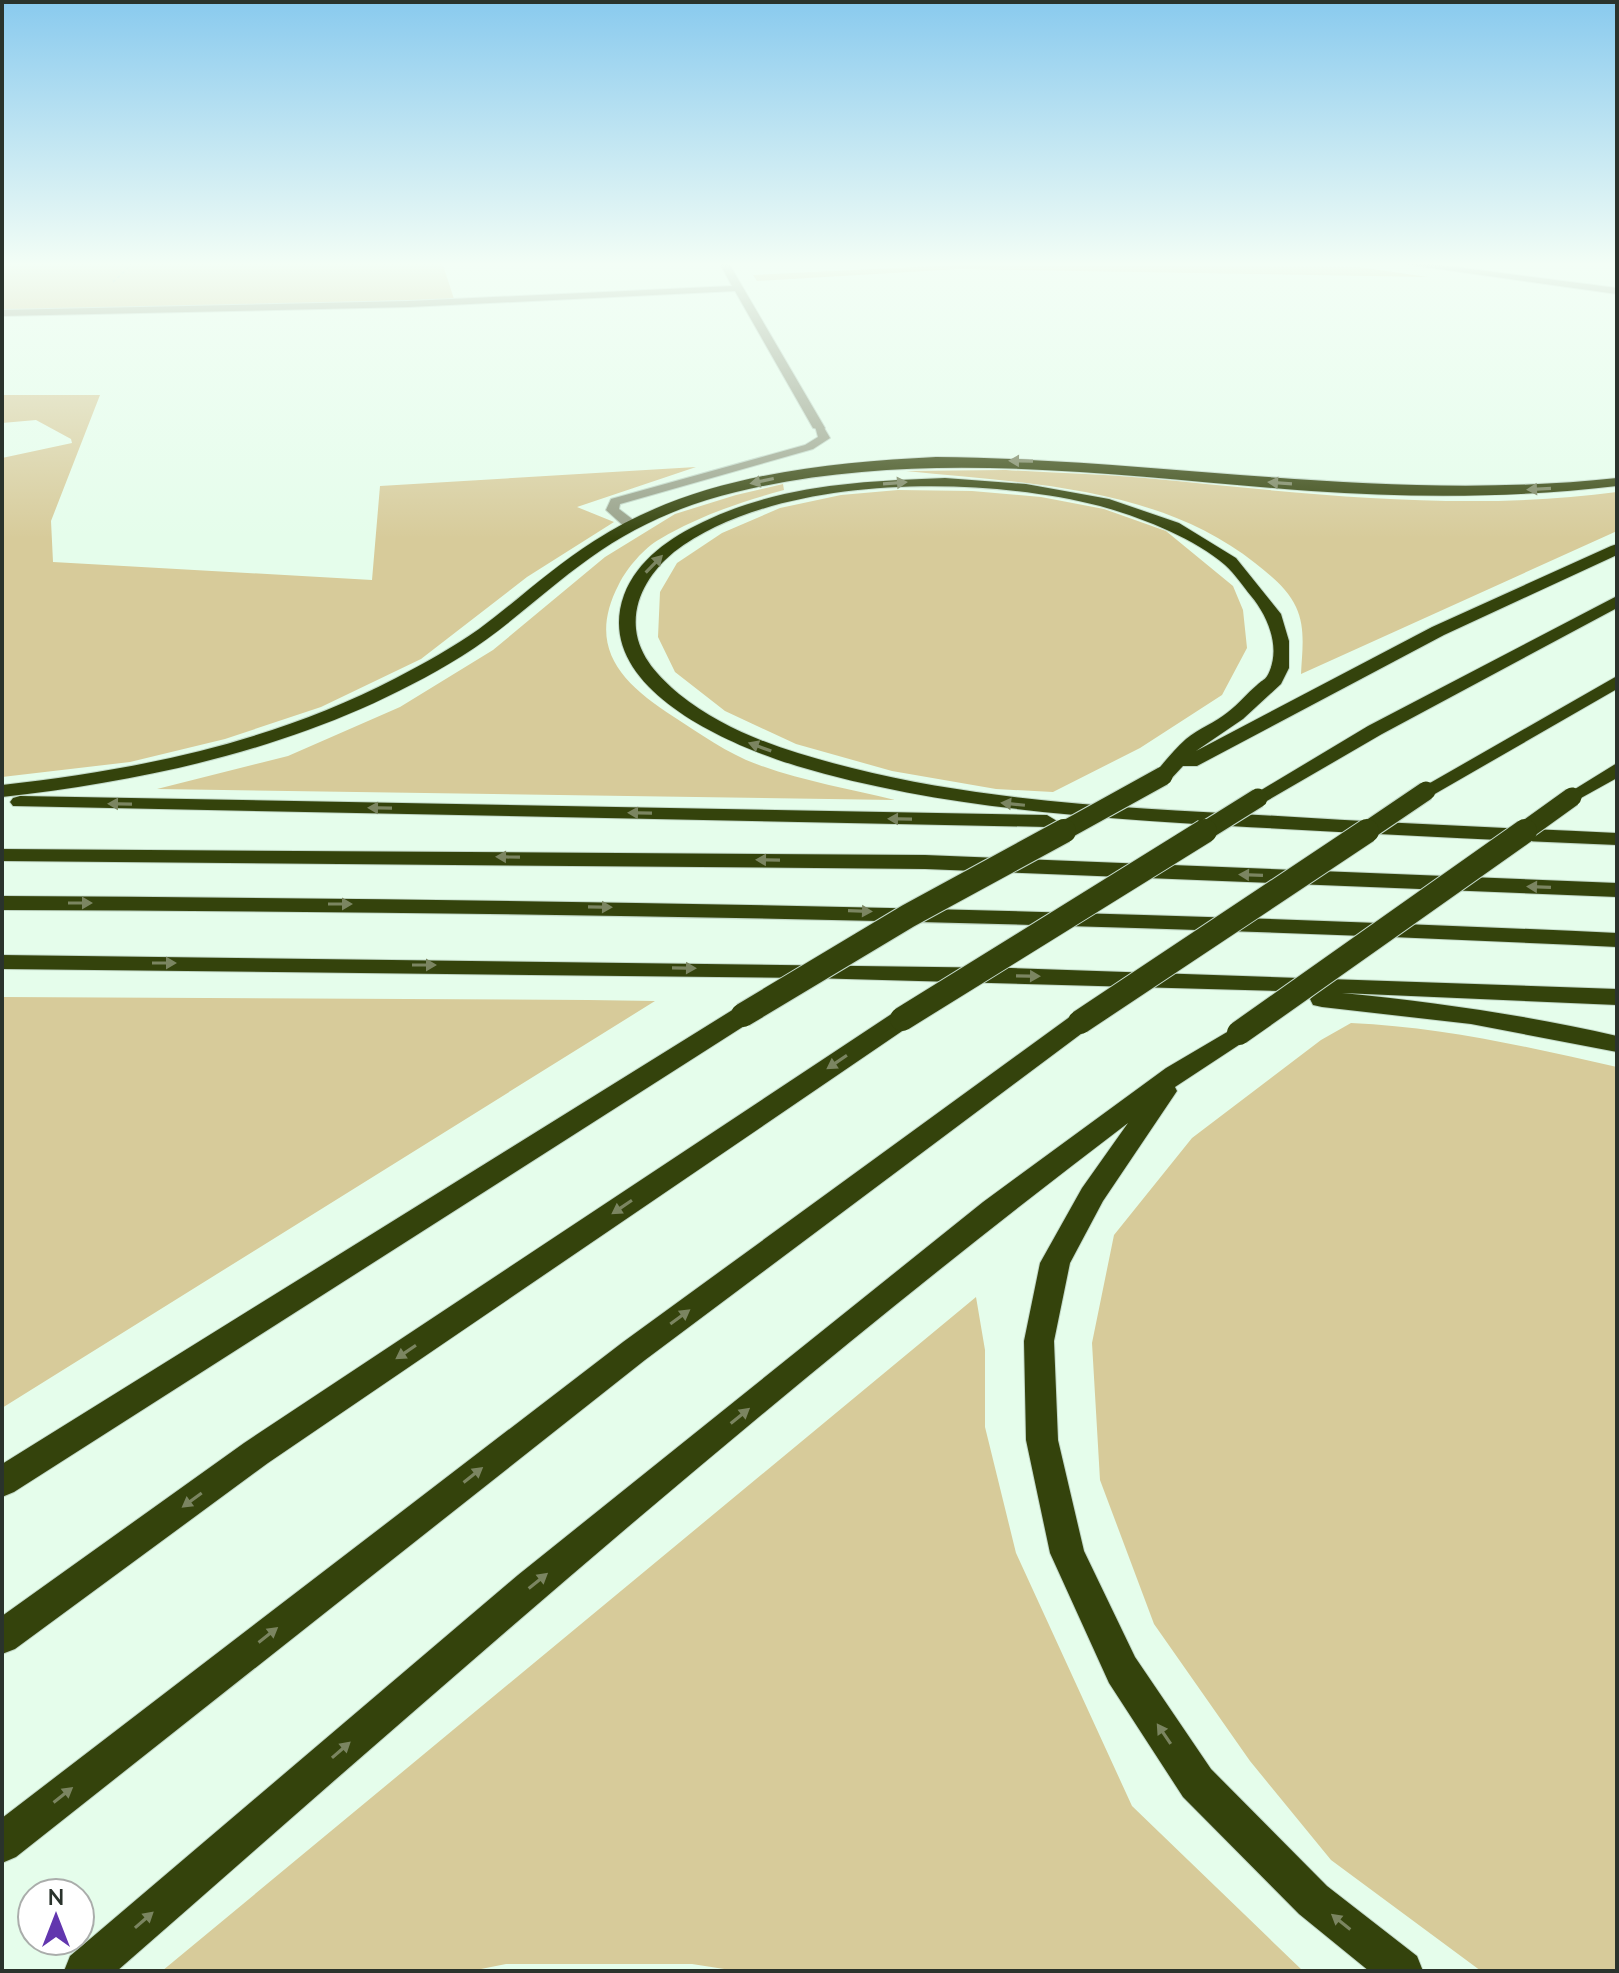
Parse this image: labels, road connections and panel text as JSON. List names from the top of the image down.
{
  "north": "top"
}
